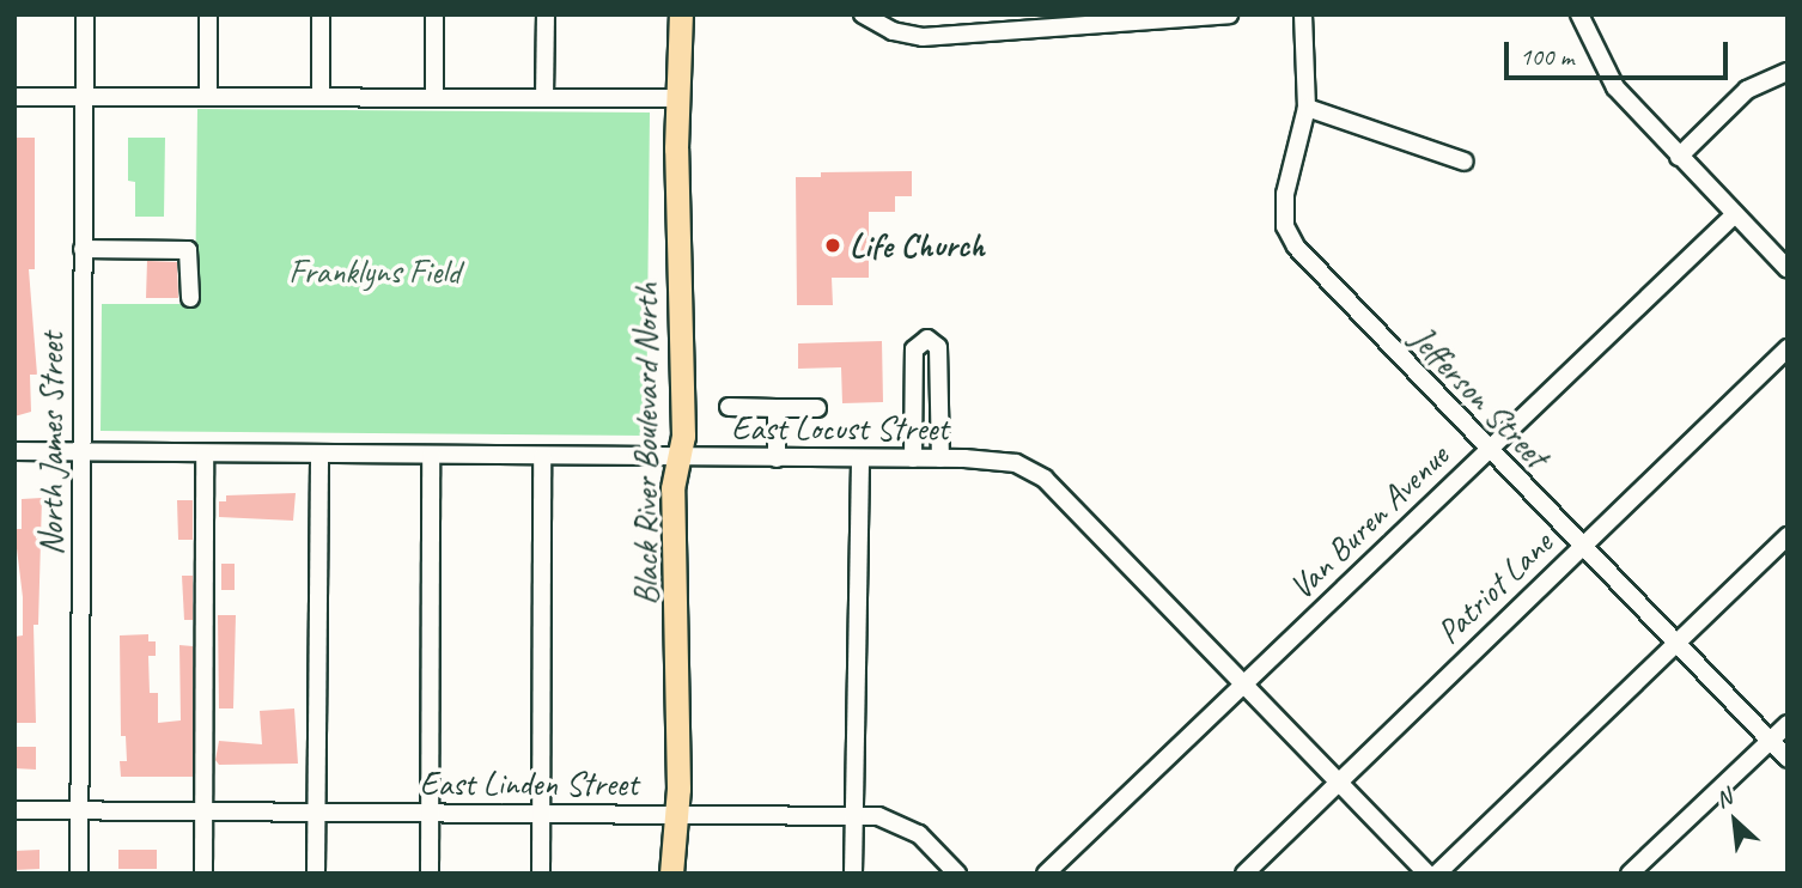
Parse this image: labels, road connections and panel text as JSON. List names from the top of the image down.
{
  "streets": {
    "main road": ["Black River Boulevard North"],
    "street": [
      "Jefferson Street",
      "East Locust Street",
      "North James Street",
      "Van Buren Avenue",
      "Patriot Lane",
      "East Linden Street"
    ]
  },
  "crossings": [
    ["Jefferson Street", "Van Buren Avenue"],
    ["Jefferson Street", "Patriot Lane"],
    ["East Locust Street", "North James Street"],
    ["East Locust Street", "Black River Boulevard North"],
    ["East Locust Street", "Van Buren Avenue"],
    ["East Locust Street", "Patriot Lane"],
    ["North James Street", "East Linden Street"],
    ["Black River Boulevard North", "East Linden Street"]
  ],
  "parks": ["Franklyns Field"],
  "places": ["Life Church"],
  "scale_bar": "100 m",
  "north": "top left"
}
